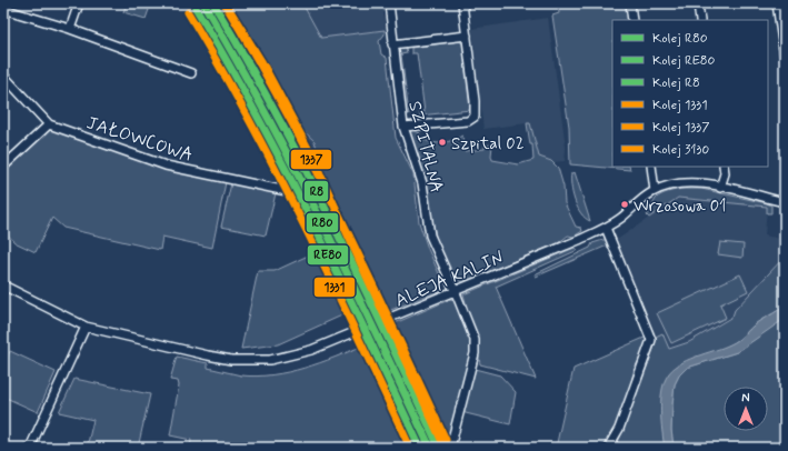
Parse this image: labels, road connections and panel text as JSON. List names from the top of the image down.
{
  "streets": {
    "street": ["JAŁOWCOWA", "SZPITALNA", "ALEJA KALIN"]
  },
  "crossings": [
    ["SZPITALNA", "ALEJA KALIN"]
  ],
  "places": ["Szpital 02", "Wrzosowa 01"],
  "lines": [
    "rail line R80",
    "rail line R8",
    "rail line 1337",
    "rail line 3130",
    "rail line RE80",
    "rail line 1331"
  ],
  "legend": [
    "Kolej R80",
    "Kolej RE80",
    "Kolej R8",
    "Kolej 1331",
    "Kolej 1337",
    "Kolej 3130"
  ],
  "north": "top"
}
